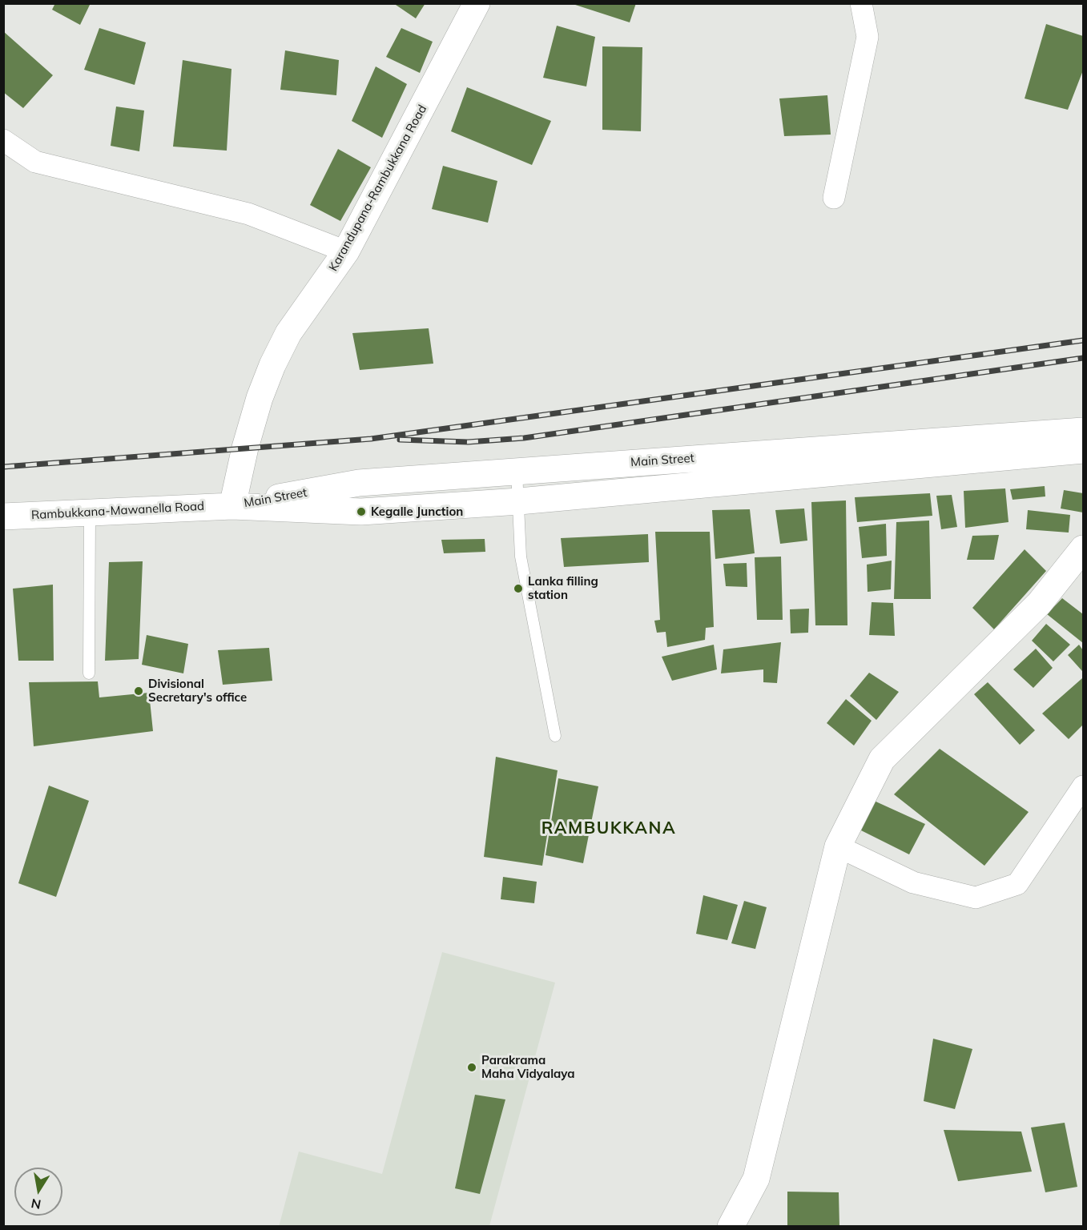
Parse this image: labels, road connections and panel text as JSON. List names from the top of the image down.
{
  "streets": {
    "main road": ["Karandupana-Rambukkana Road", "Main Street", "Rambukkana-Mawanella Road"]
  },
  "crossings": [
    ["Karandupana-Rambukkana Road", "Main Street"],
    ["Karandupana-Rambukkana Road", "Rambukkana-Mawanella Road"],
    ["Main Street", "Rambukkana-Mawanella Road"]
  ],
  "districts": ["RAMBUKKANA"],
  "places": [
    "Kegalle Junction",
    "Lanka filling station",
    "Divisional Secretary's office",
    "Parakrama Maha Vidyalaya"
  ],
  "north": "bottom"
}
